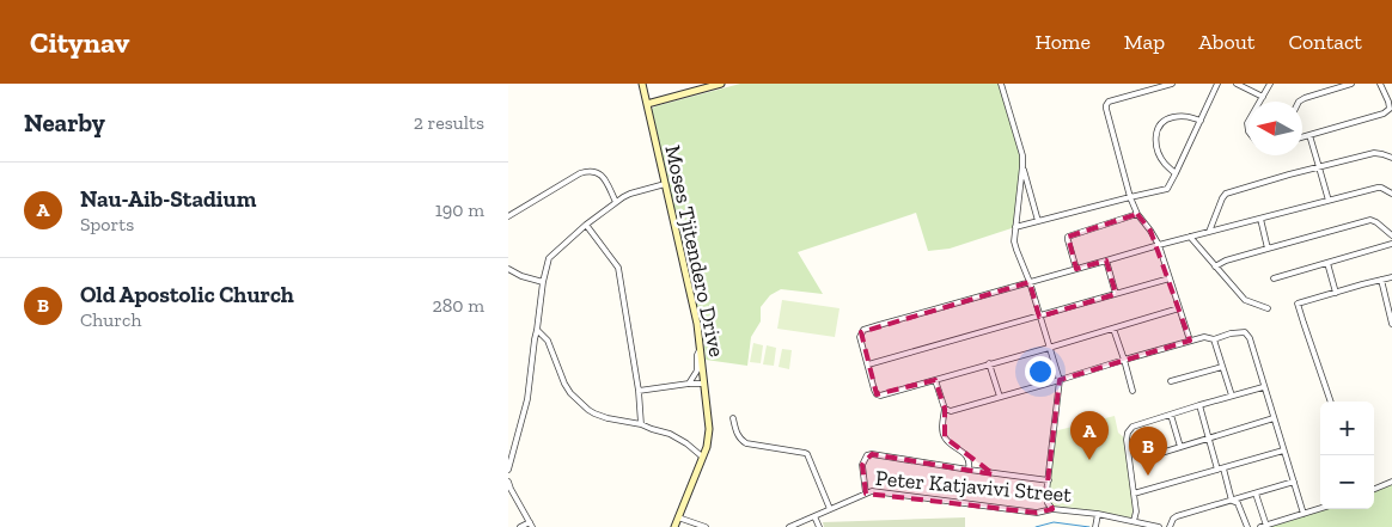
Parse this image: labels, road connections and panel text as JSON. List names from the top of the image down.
{
  "streets": {
    "street": ["Moses Tjitendero Drive", "Peter Katjavivi Street"]
  },
  "north": "left",
  "page": {
    "header": "Citynav",
    "nav": [
      "Home",
      "Map",
      "About",
      "Contact"
    ],
    "heading": ["Nearby", "2 results"],
    "list": [
      {
        "mark": "A",
        "name": "Nau-Aib-Stadium",
        "note": "Sports",
        "value": "190 m"
      },
      {
        "mark": "B",
        "name": "Old Apostolic Church",
        "note": "Church",
        "value": "280 m"
      }
    ],
    "map_buttons": ["+", "−"],
    "pins": ["A", "B"]
  }
}
